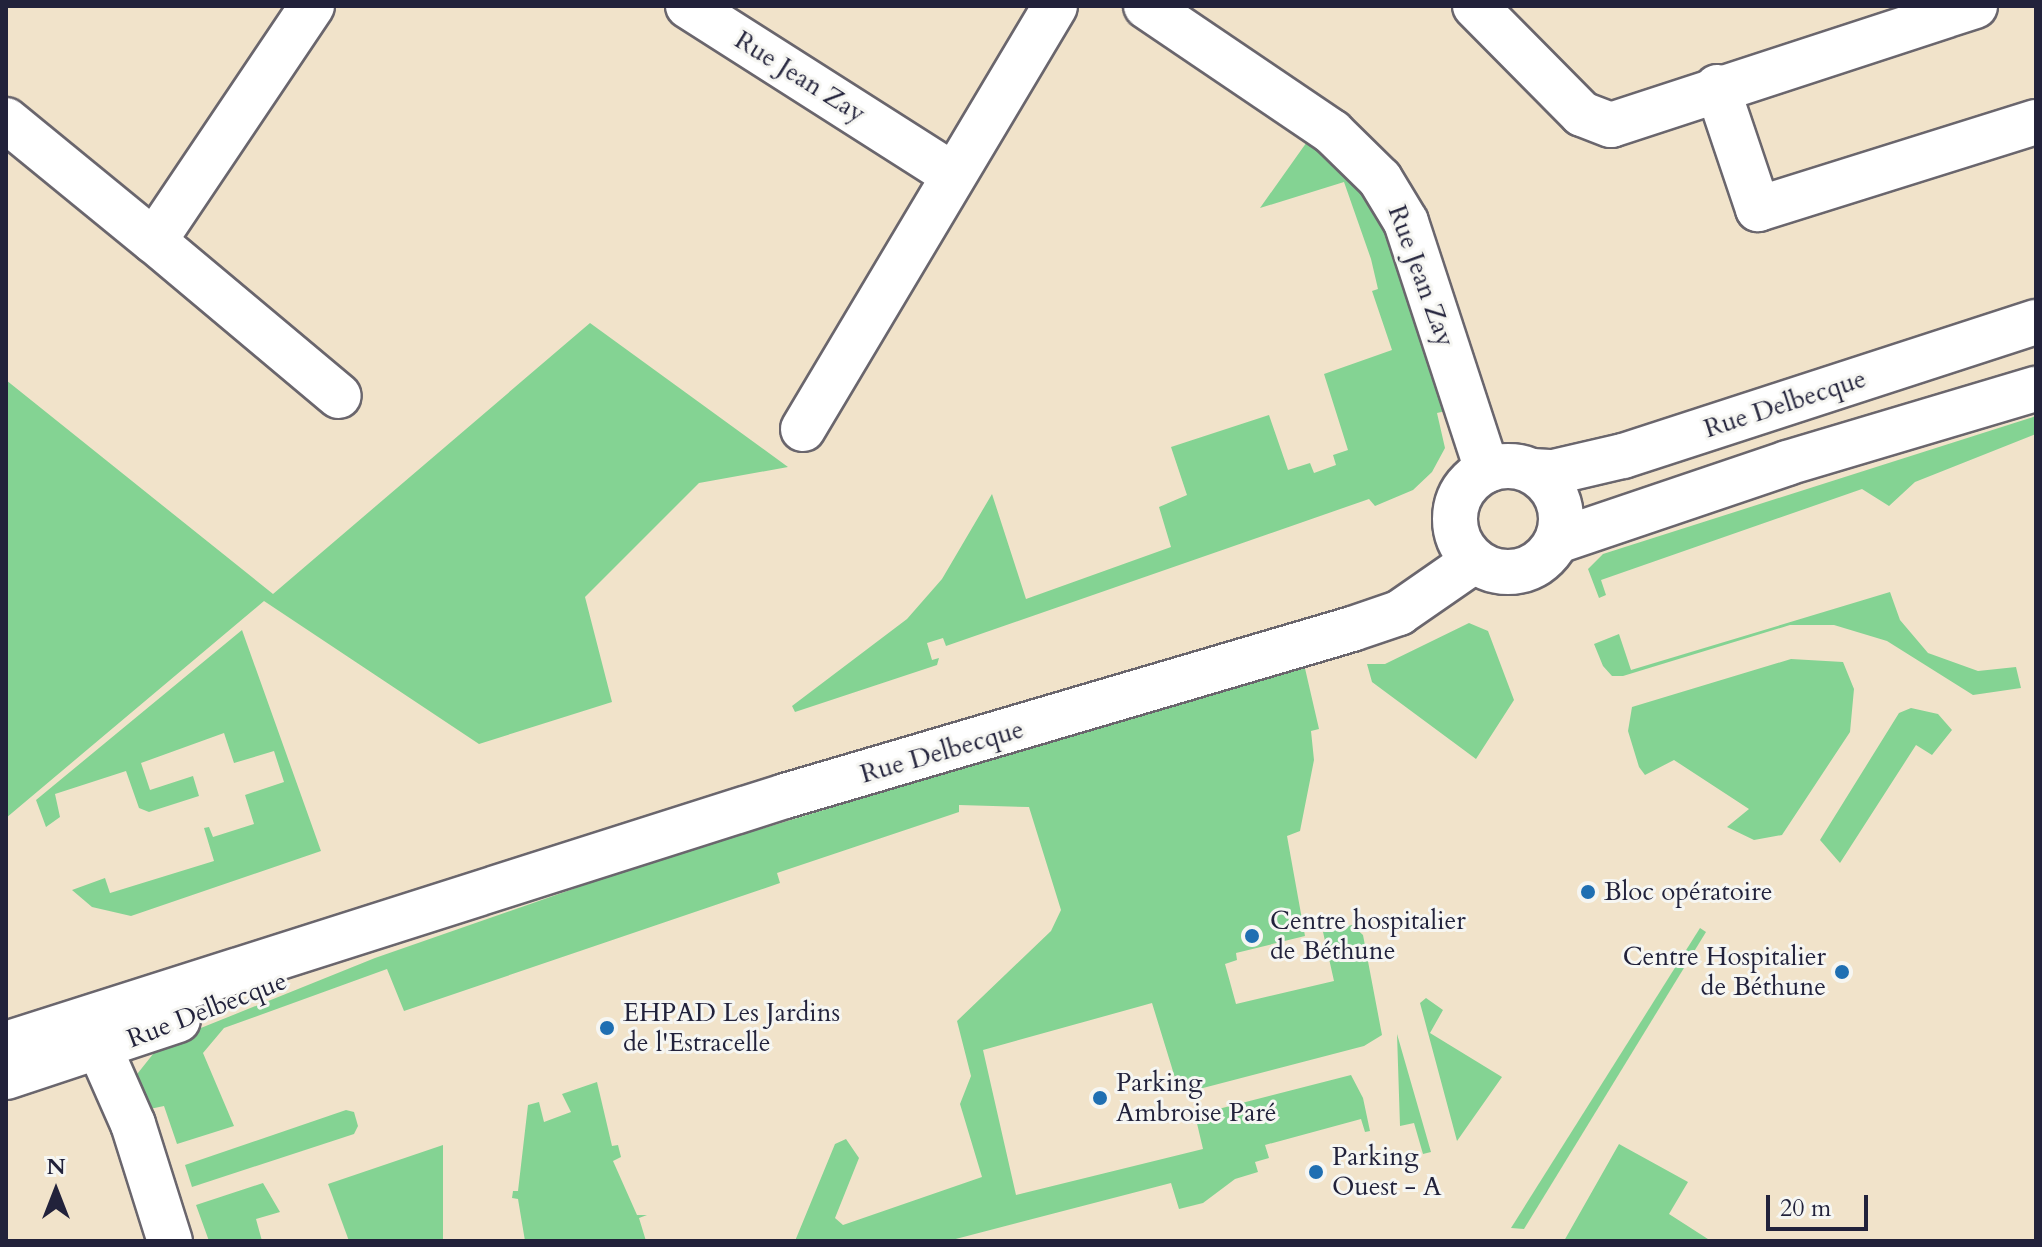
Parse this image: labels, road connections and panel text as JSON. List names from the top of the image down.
{
  "streets": {
    "street": ["Rue Jean Zay", "Rue Delbecque"]
  },
  "crossings": [
    ["Rue Jean Zay", "Rue Delbecque"]
  ],
  "places": [
    "Bloc opératoire",
    "Centre hospitalier de Béthune",
    "Centre Hospitalier de Béthune",
    "EHPAD Les Jardins de l'Estracelle",
    "Parking Ambroise Paré",
    "Parking Ouest - A"
  ],
  "scale_bar": "20 m",
  "north": "top"
}
